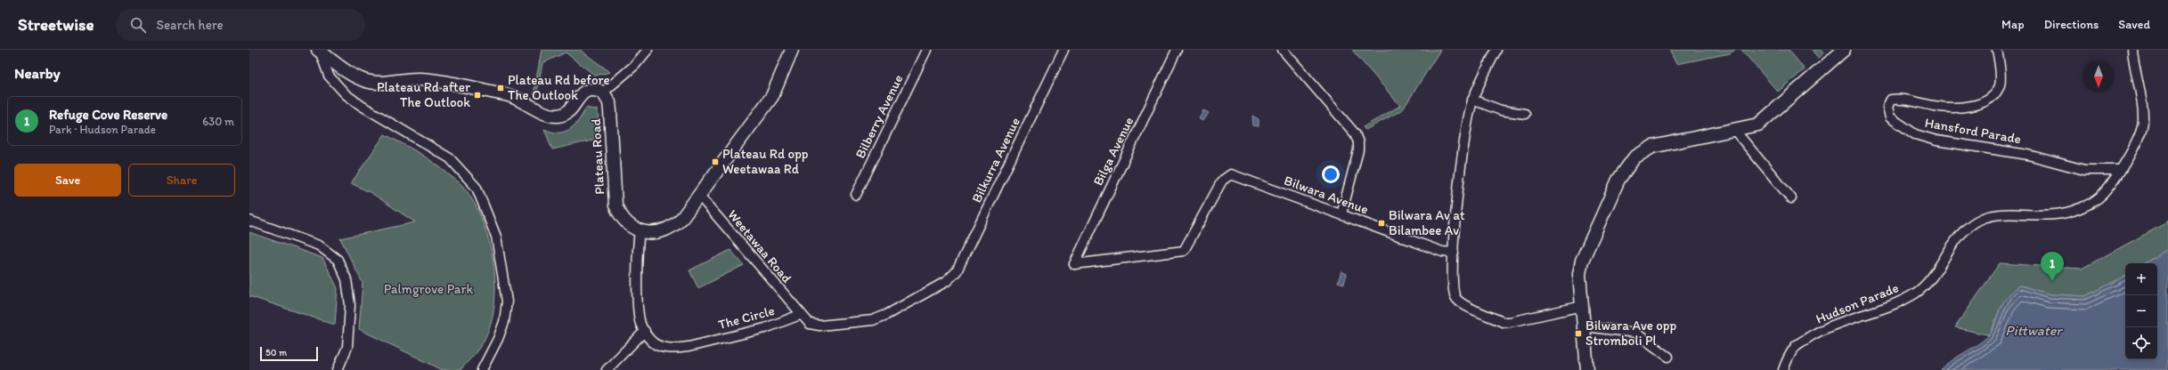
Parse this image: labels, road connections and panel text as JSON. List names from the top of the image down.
{
  "streets": {
    "street": [
      "Bilberry Avenue",
      "Hansford Parade",
      "Bilga Avenue",
      "Plateau Road",
      "Bilkurra Avenue",
      "Bilwara Avenue",
      "Weetawaa Road",
      "Hudson Parade",
      "The Circle"
    ]
  },
  "crossings": [
    ["Hansford Parade", "Hudson Parade"],
    ["Bilga Avenue", "Bilwara Avenue"],
    ["Plateau Road", "The Circle"],
    ["Bilkurra Avenue", "Weetawaa Road"],
    ["Bilkurra Avenue", "The Circle"],
    ["Weetawaa Road", "The Circle"]
  ],
  "water": ["Pittwater"],
  "parks": ["Palmgrove Park"],
  "places": {
    "transit": [
      "Plateau Rd before The Outlook",
      "Plateau Rd after The Outlook",
      "Plateau Rd opp Weetawaa Rd",
      "Bilwara Av at Bilambee Av",
      "Bilwara Ave opp Stromboli Pl"
    ]
  },
  "scale_bar": "50 m",
  "north": "bottom",
  "page": {
    "header": "Streetwise",
    "search": "Search here",
    "nav": ["Map", "Directions", "Saved"],
    "heading": "Nearby",
    "list": [
      {
        "mark": "1",
        "name": "Refuge Cove Reserve",
        "note": "Park · Hudson Parade",
        "value": "630 m"
      }
    ],
    "buttons": ["Save", "Share"],
    "pins": "1",
    "map_buttons": ["+", "−"],
    "scale": "50 m"
  }
}
